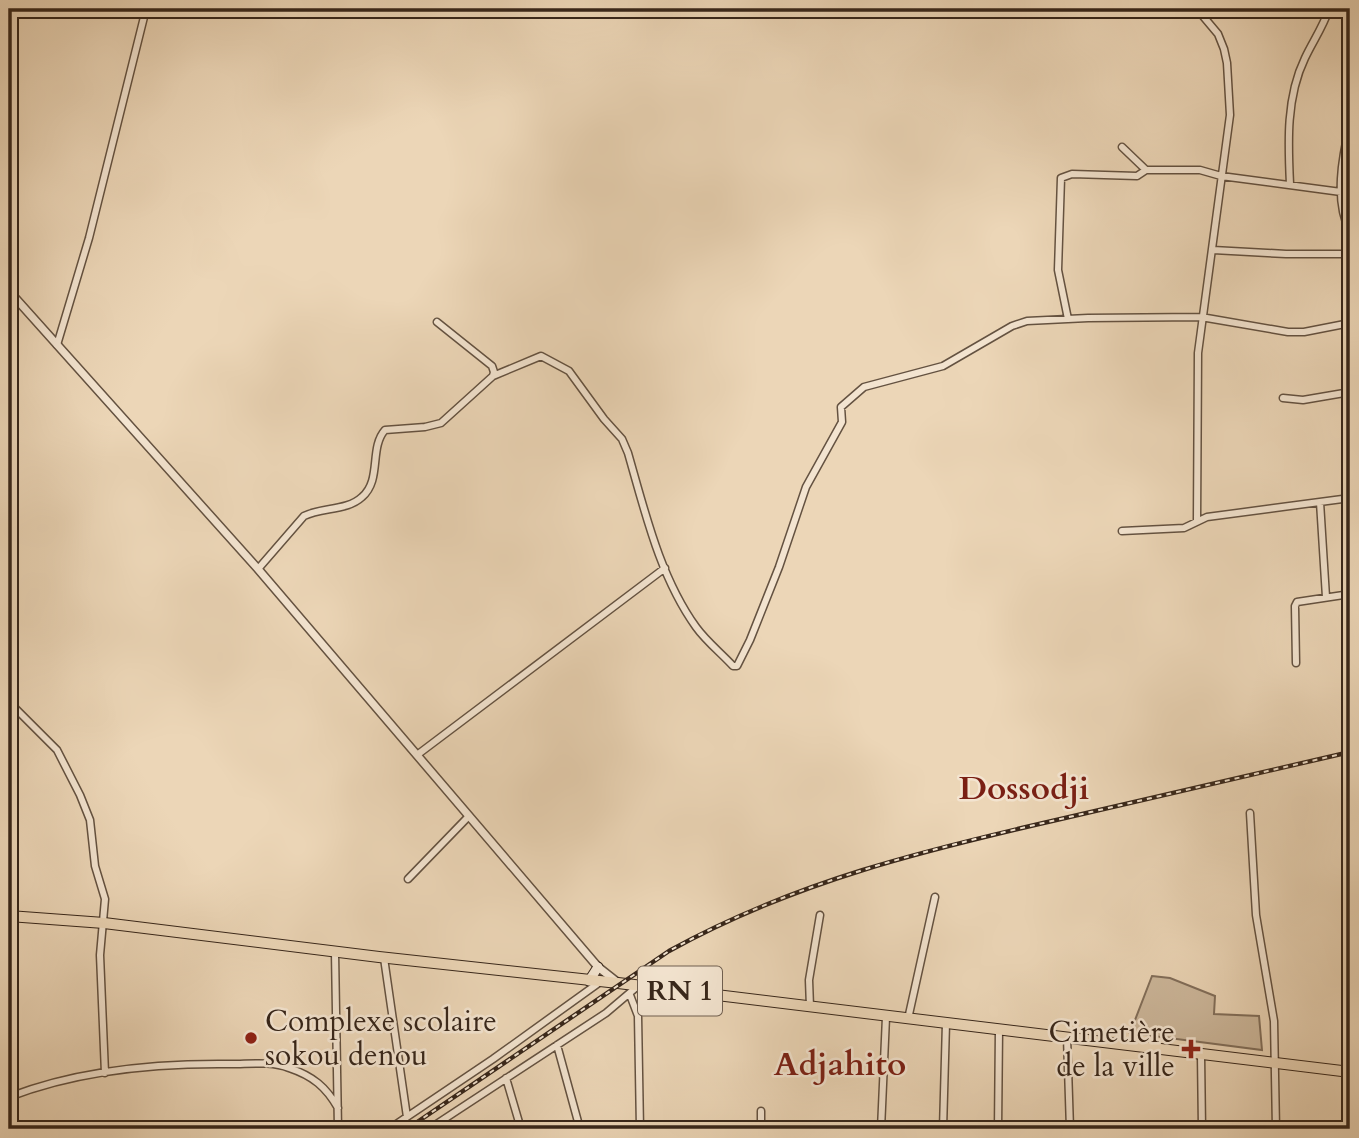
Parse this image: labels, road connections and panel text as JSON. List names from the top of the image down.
{
  "streets": {
    "main road": ["RN 1"]
  },
  "districts": ["Dossodji", "Adjahito"],
  "places": {
    "other": ["Complexe scolaire sokou denou"],
    "health": ["Cimetière de la ville"]
  }
}
